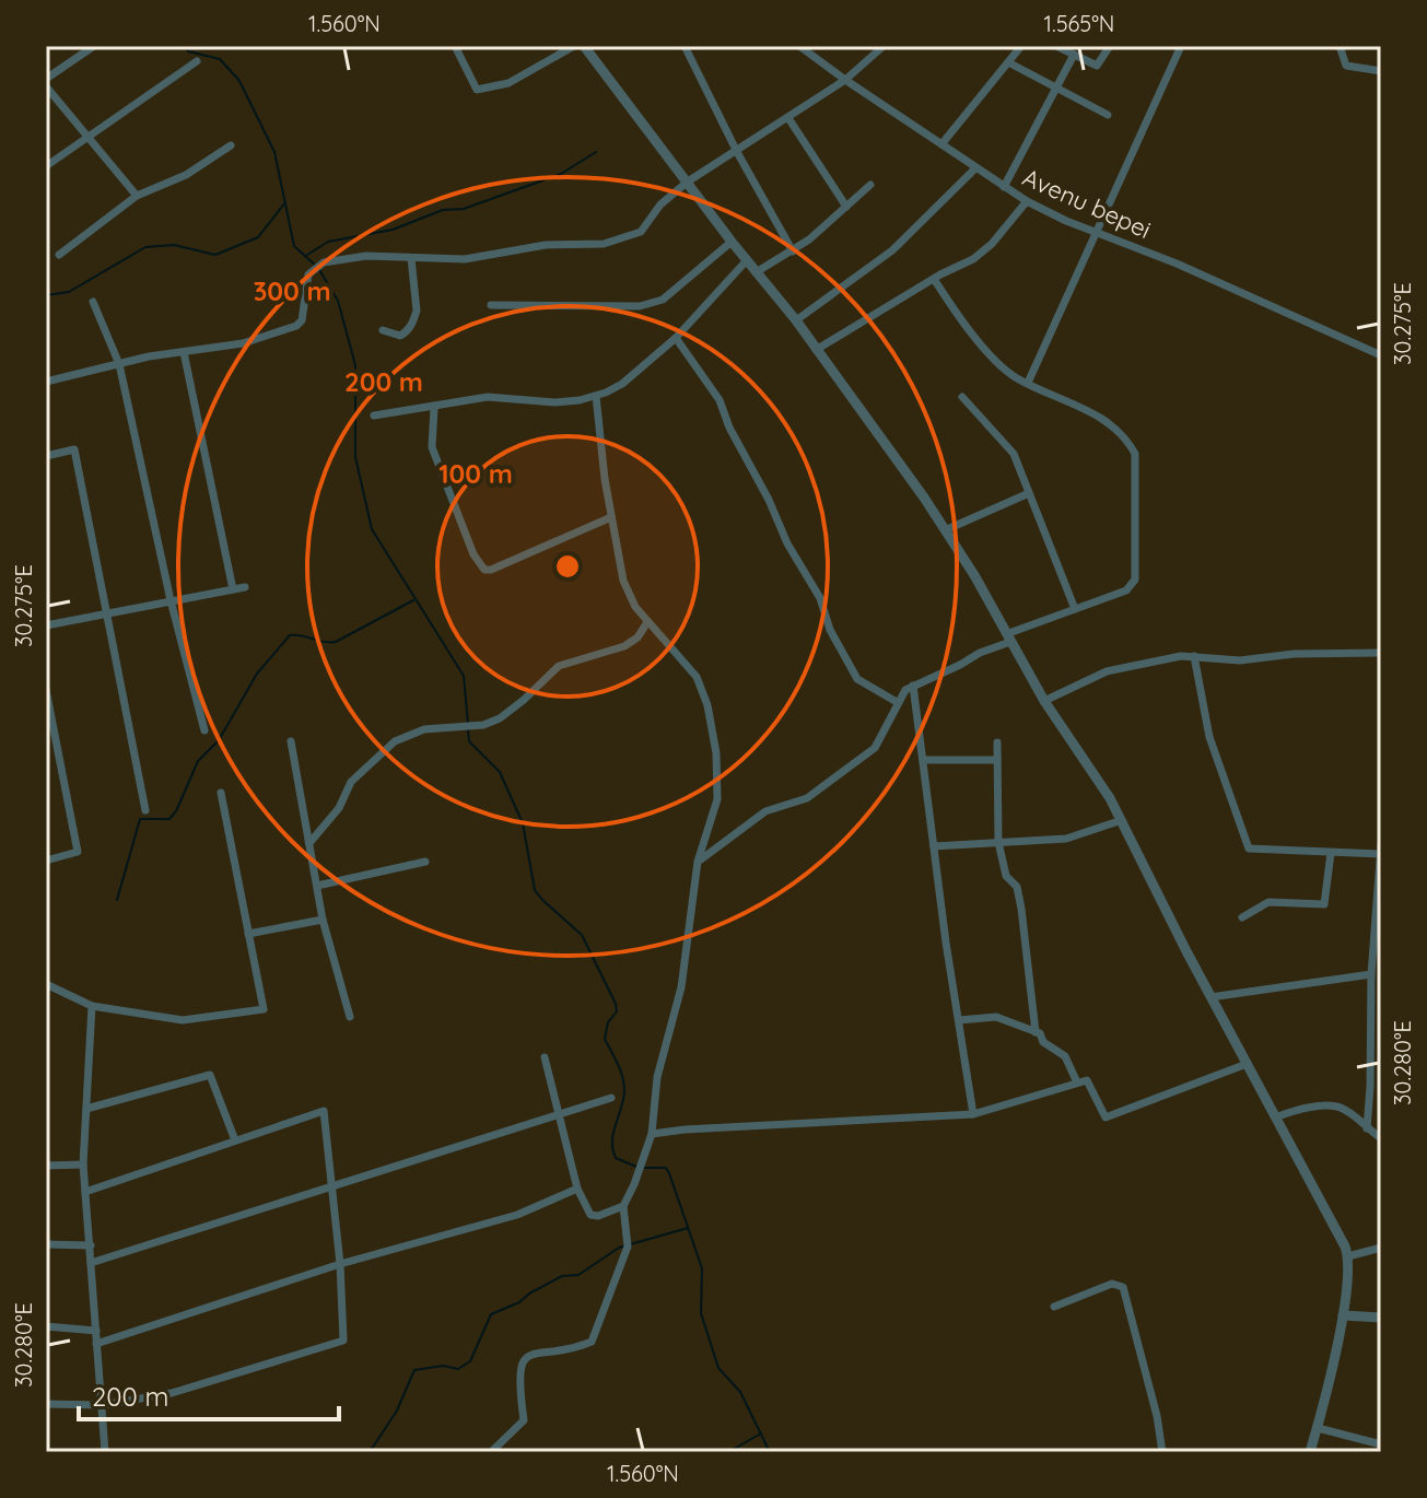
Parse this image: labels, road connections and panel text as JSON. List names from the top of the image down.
{
  "streets": {
    "street": ["Avenu bepei"]
  },
  "scale_bar": "200 m",
  "coordinates": [
    "1.560°N",
    "1.565°N",
    "30.275°E",
    "30.280°E"
  ],
  "rings": ["300 m", "200 m", "100 m"]
}
